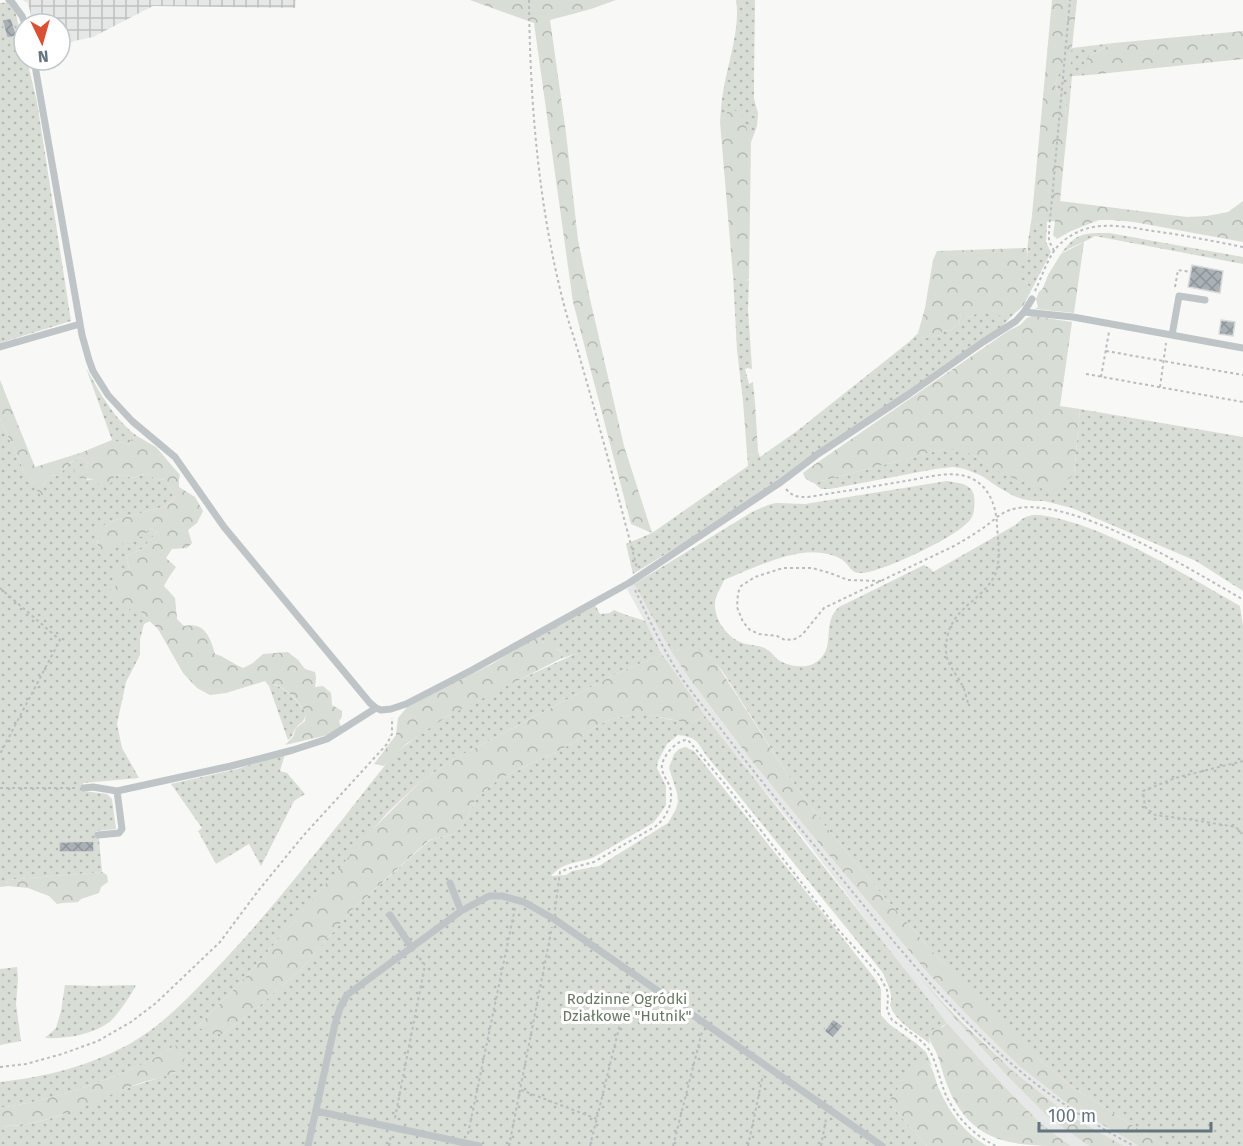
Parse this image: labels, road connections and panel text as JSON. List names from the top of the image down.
{
  "parks": ["Rodzinne Ogródki Działkowe \"Hutnik\""],
  "scale_bar": "100 m",
  "north": "bottom"
}
